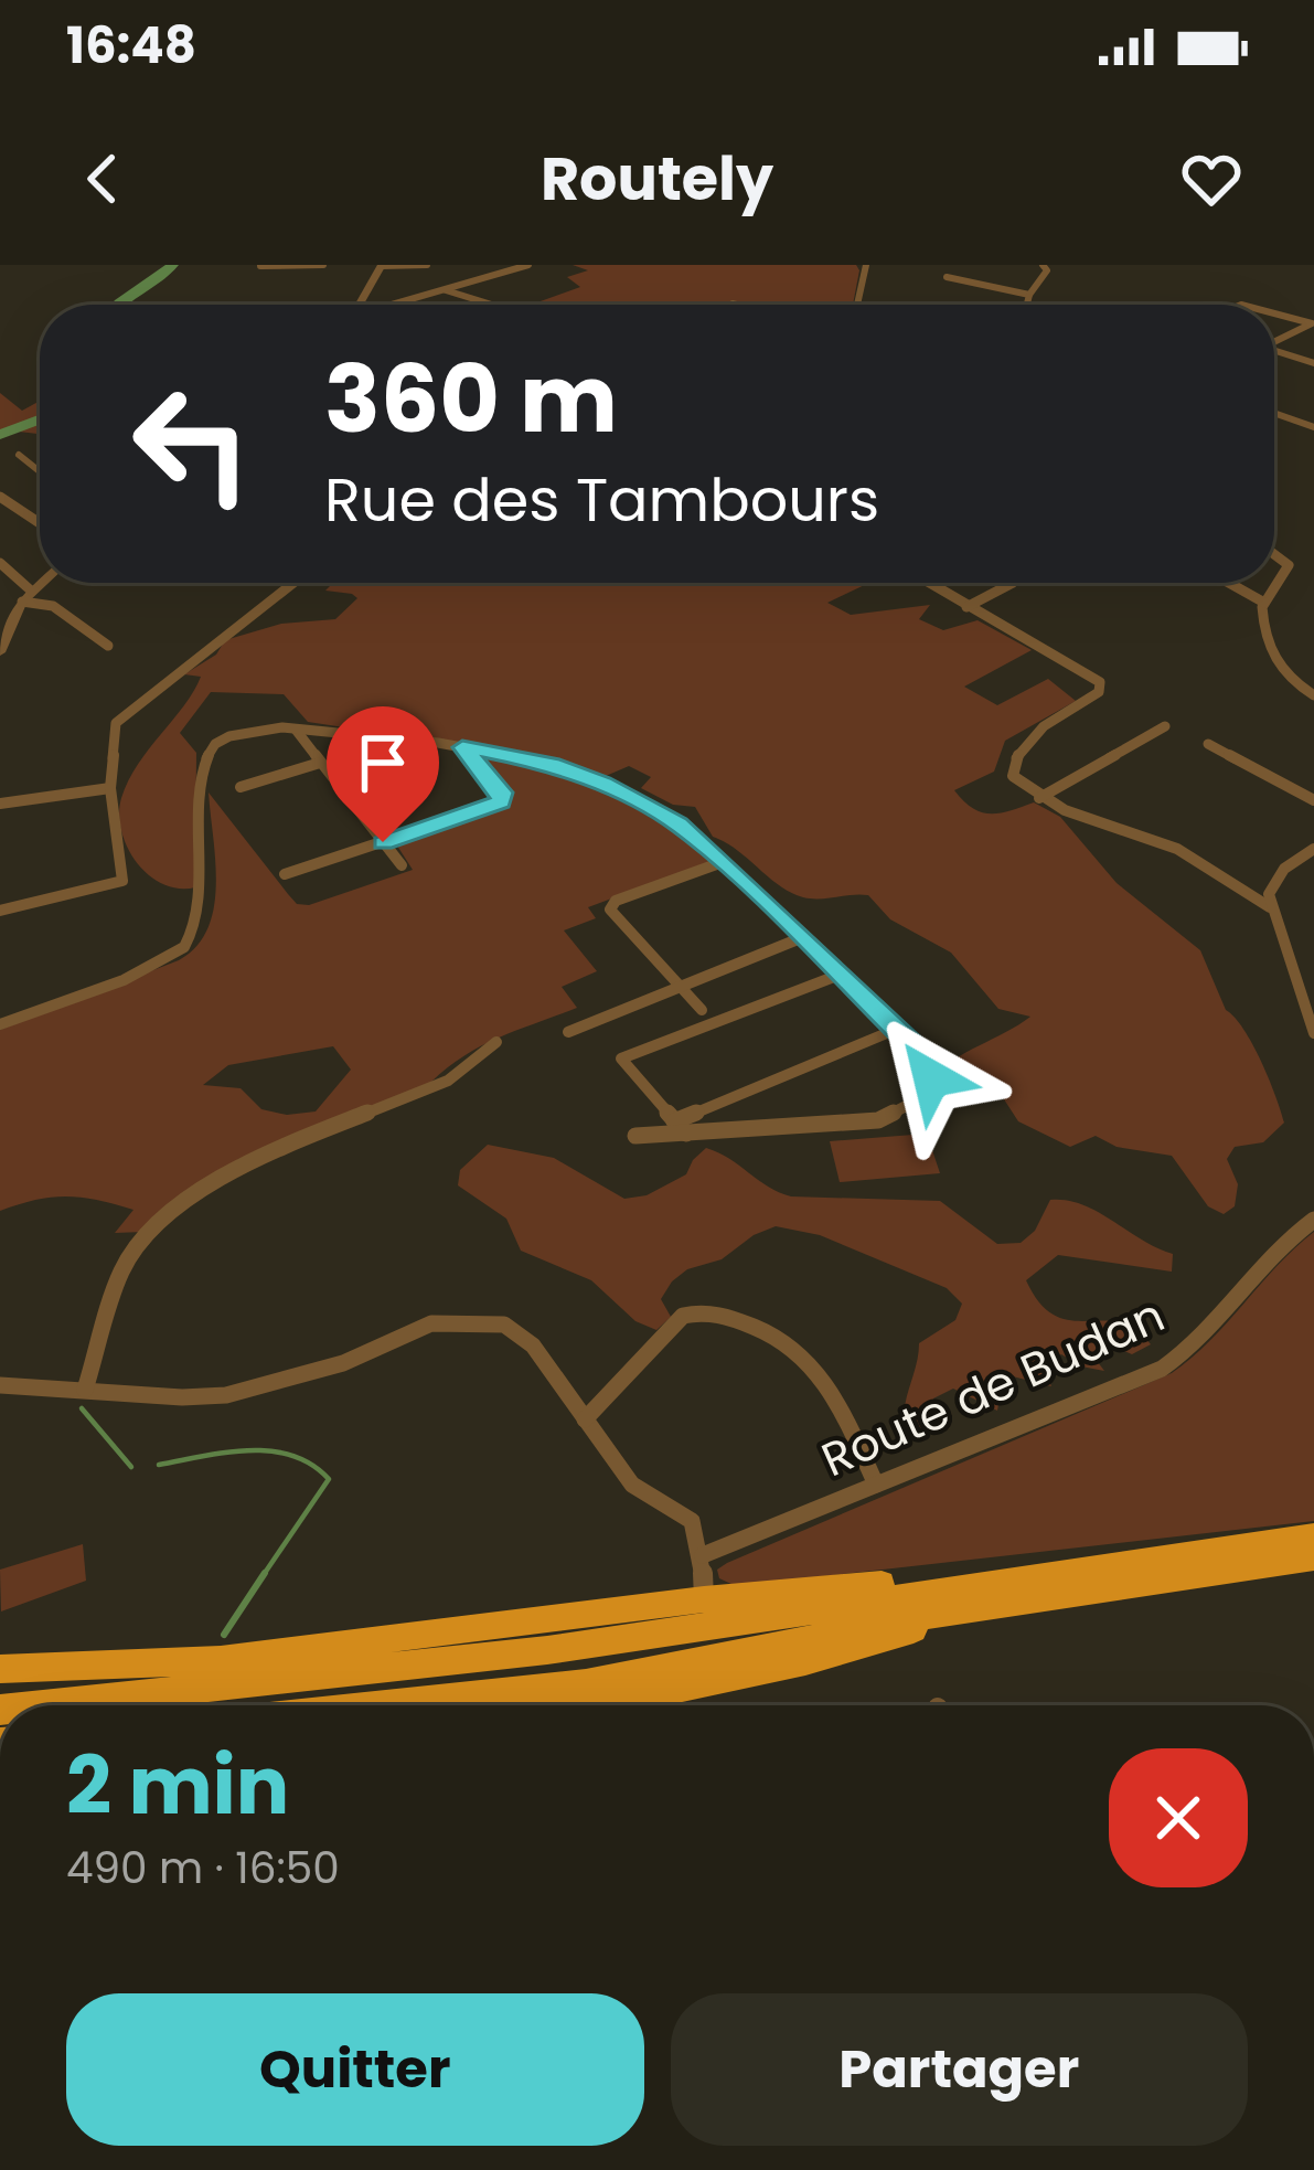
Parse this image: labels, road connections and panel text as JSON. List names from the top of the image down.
{
  "streets": {
    "street": ["Route de Budan"]
  },
  "page": {
    "status": "16:48",
    "header": "Routely",
    "turn": ["360 m", "Rue des Tambours"],
    "heading": ["2 min", "490 m · 16:50"],
    "buttons": ["Quitter", "Partager"]
  }
}
